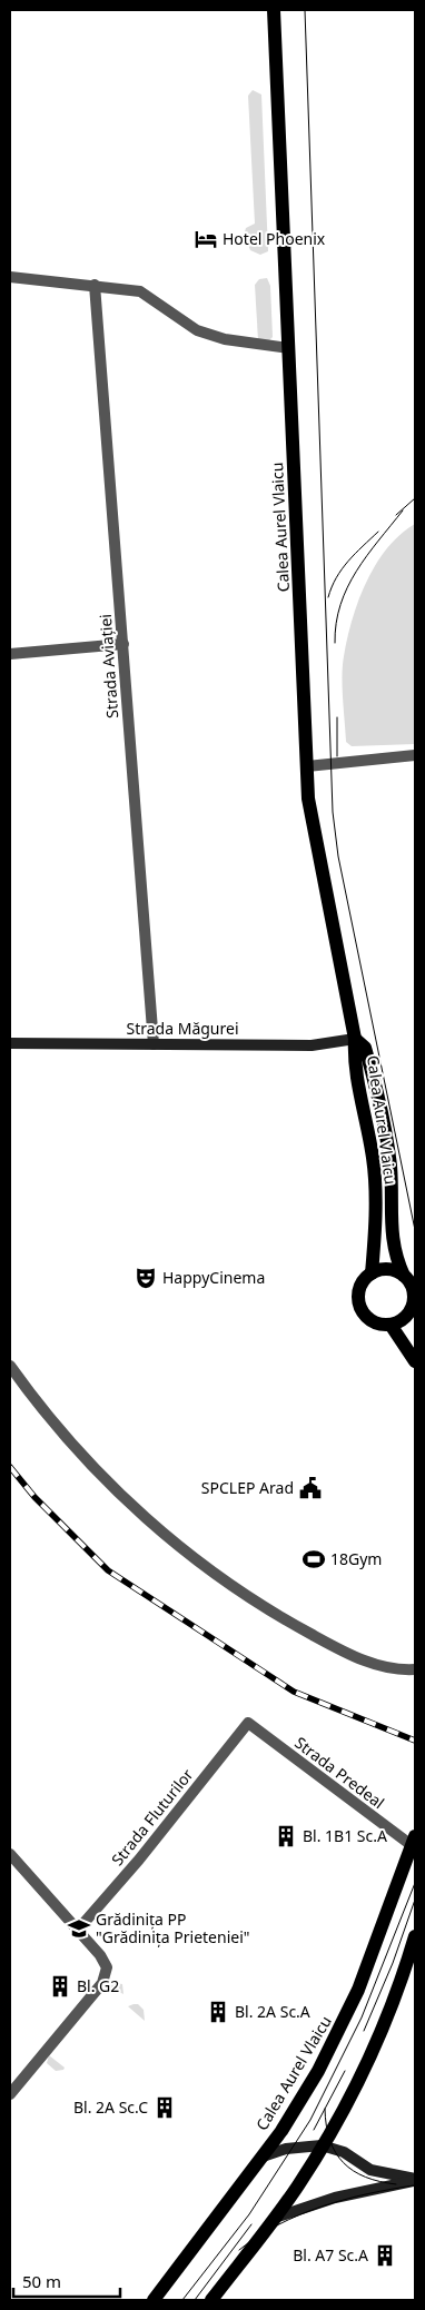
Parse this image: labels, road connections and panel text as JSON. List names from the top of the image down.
{
  "streets": {
    "main road": ["Calea Aurel Vlaicu"],
    "street": [
      "Strada Aviației",
      "Strada Măgurei",
      "Strada Predeal",
      "Strada Fluturilor"
    ]
  },
  "crossings": [
    ["Calea Aurel Vlaicu", "Strada Măgurei"],
    ["Calea Aurel Vlaicu", "Strada Predeal"],
    ["Strada Aviației", "Strada Măgurei"],
    ["Strada Predeal", "Strada Fluturilor"]
  ],
  "places": {
    "hotel": ["Hotel Phoenix"],
    "theatre": ["HappyCinema"],
    "public building": ["SPCLEP Arad"],
    "sports": ["18Gym"],
    "building": [
      "Bl. 1B1 Sc.A",
      "Bl. G2",
      "Bl. 2A Sc.A",
      "Bl. 2A Sc.C",
      "Bl. A7 Sc.A"
    ],
    "school or university": ["Grădinița PP \"Grădinița Prieteniei\""]
  },
  "scale_bar": "50 m"
}
